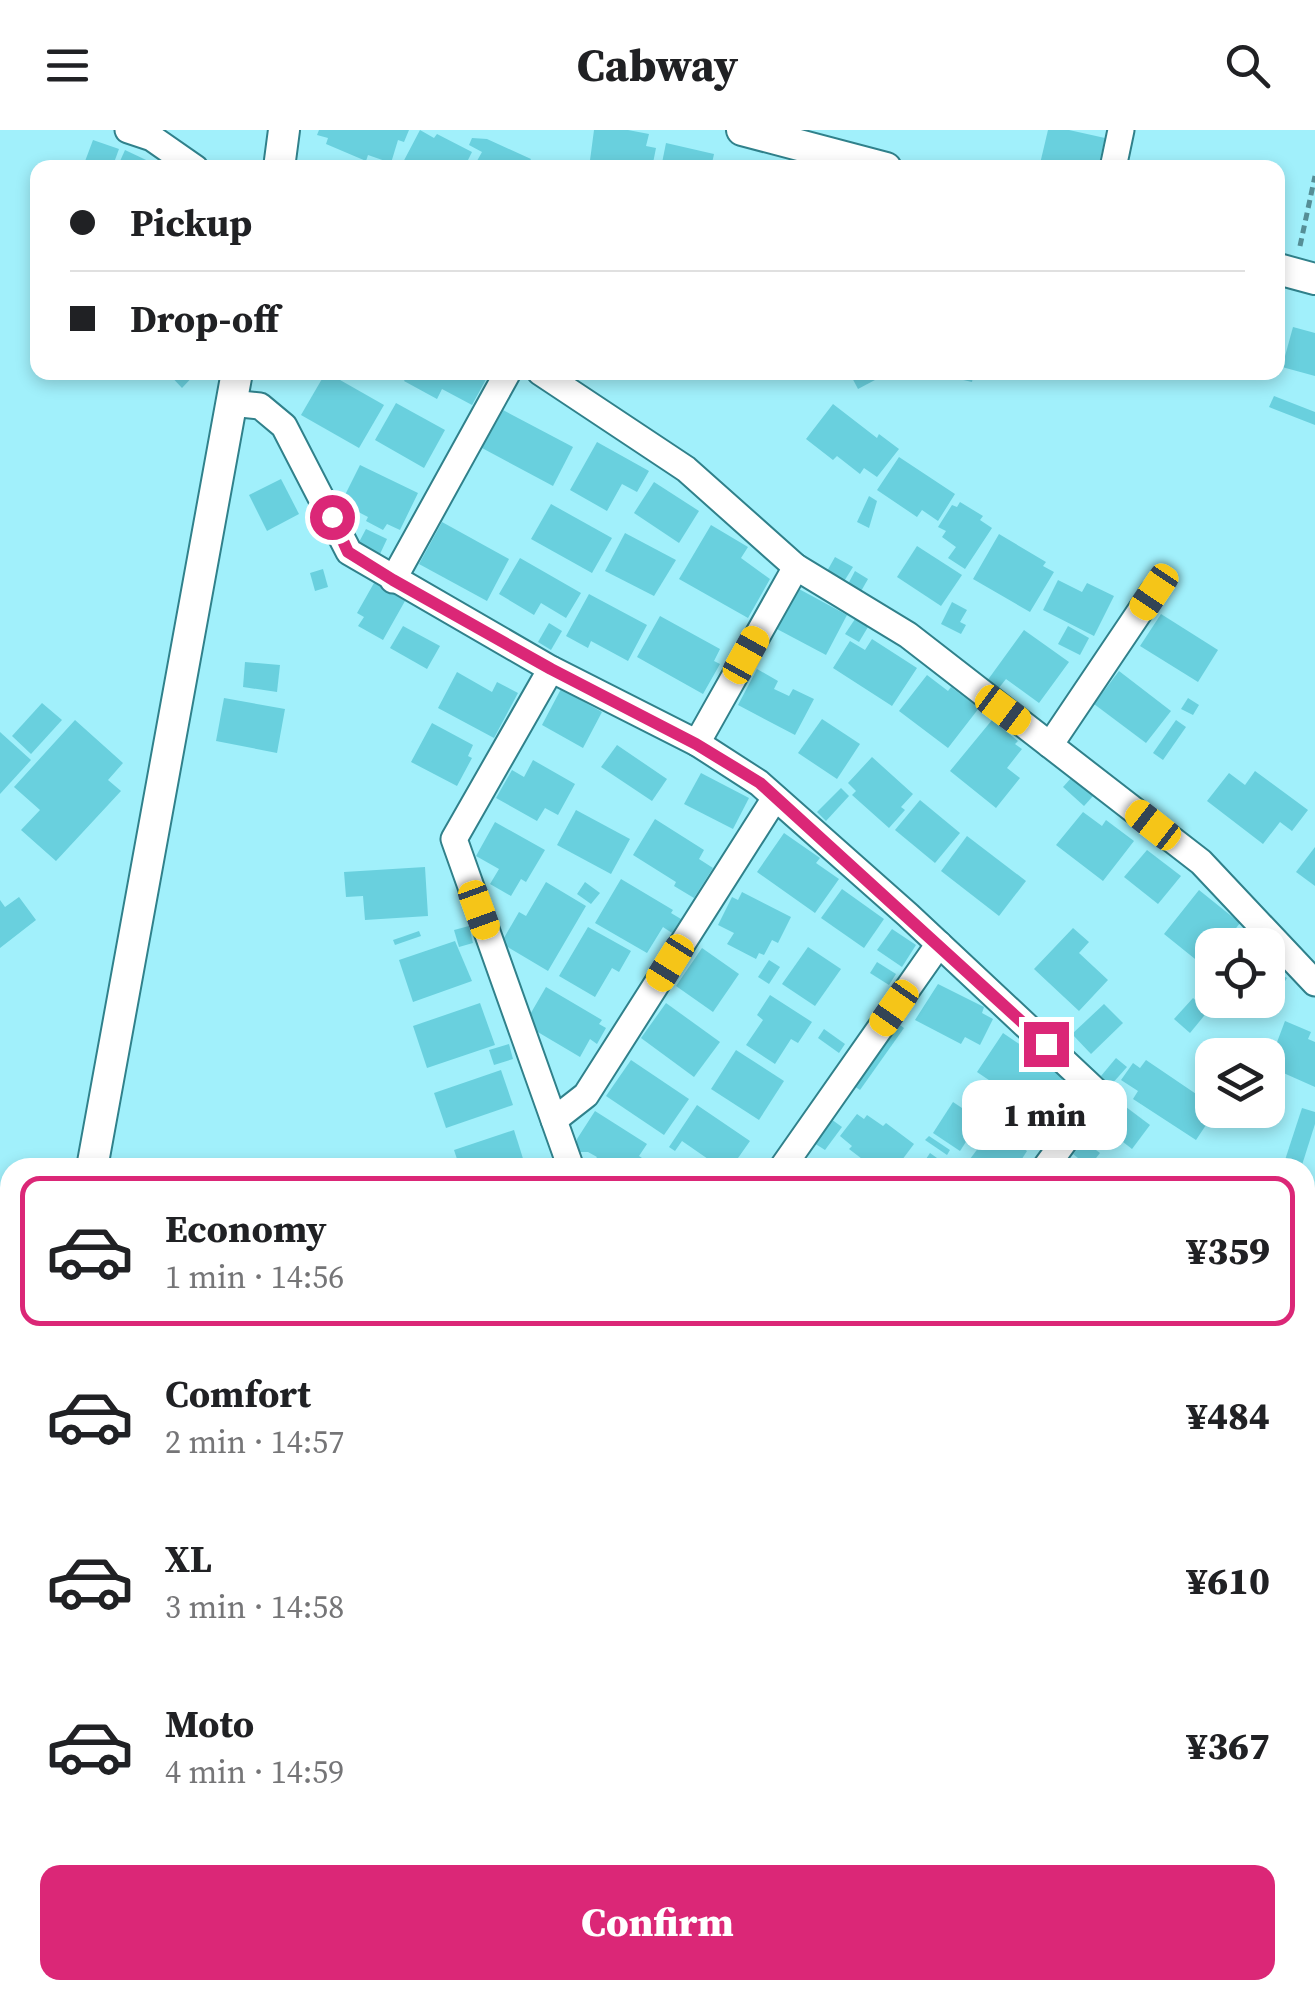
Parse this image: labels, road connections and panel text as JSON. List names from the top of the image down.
{
  "page": {
    "header": "Cabway",
    "banner": ["Pickup", "Drop-off"],
    "bubble": "1 min",
    "list": [
      {
        "name": "Economy",
        "note": "1 min · 14:56",
        "value": "¥359"
      },
      {
        "name": "Comfort",
        "note": "2 min · 14:57",
        "value": "¥484"
      },
      {
        "name": "XL",
        "note": "3 min · 14:58",
        "value": "¥610"
      },
      {
        "name": "Moto",
        "note": "4 min · 14:59",
        "value": "¥367"
      }
    ],
    "buttons": "Confirm"
  }
}
